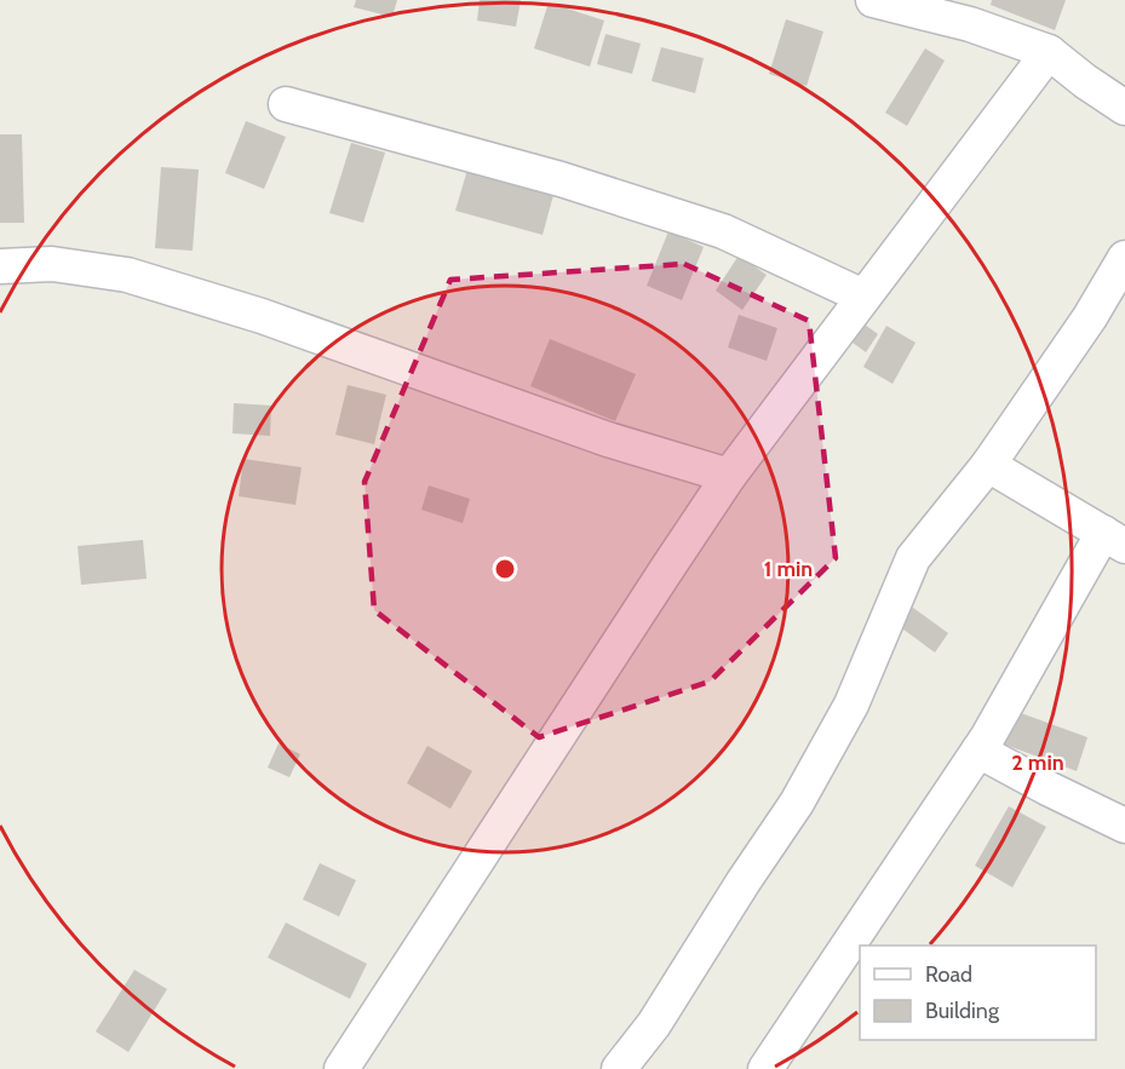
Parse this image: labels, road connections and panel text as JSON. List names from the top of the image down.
{
  "legend": ["Road", "Building"],
  "rings": ["1 min", "2 min"]
}
